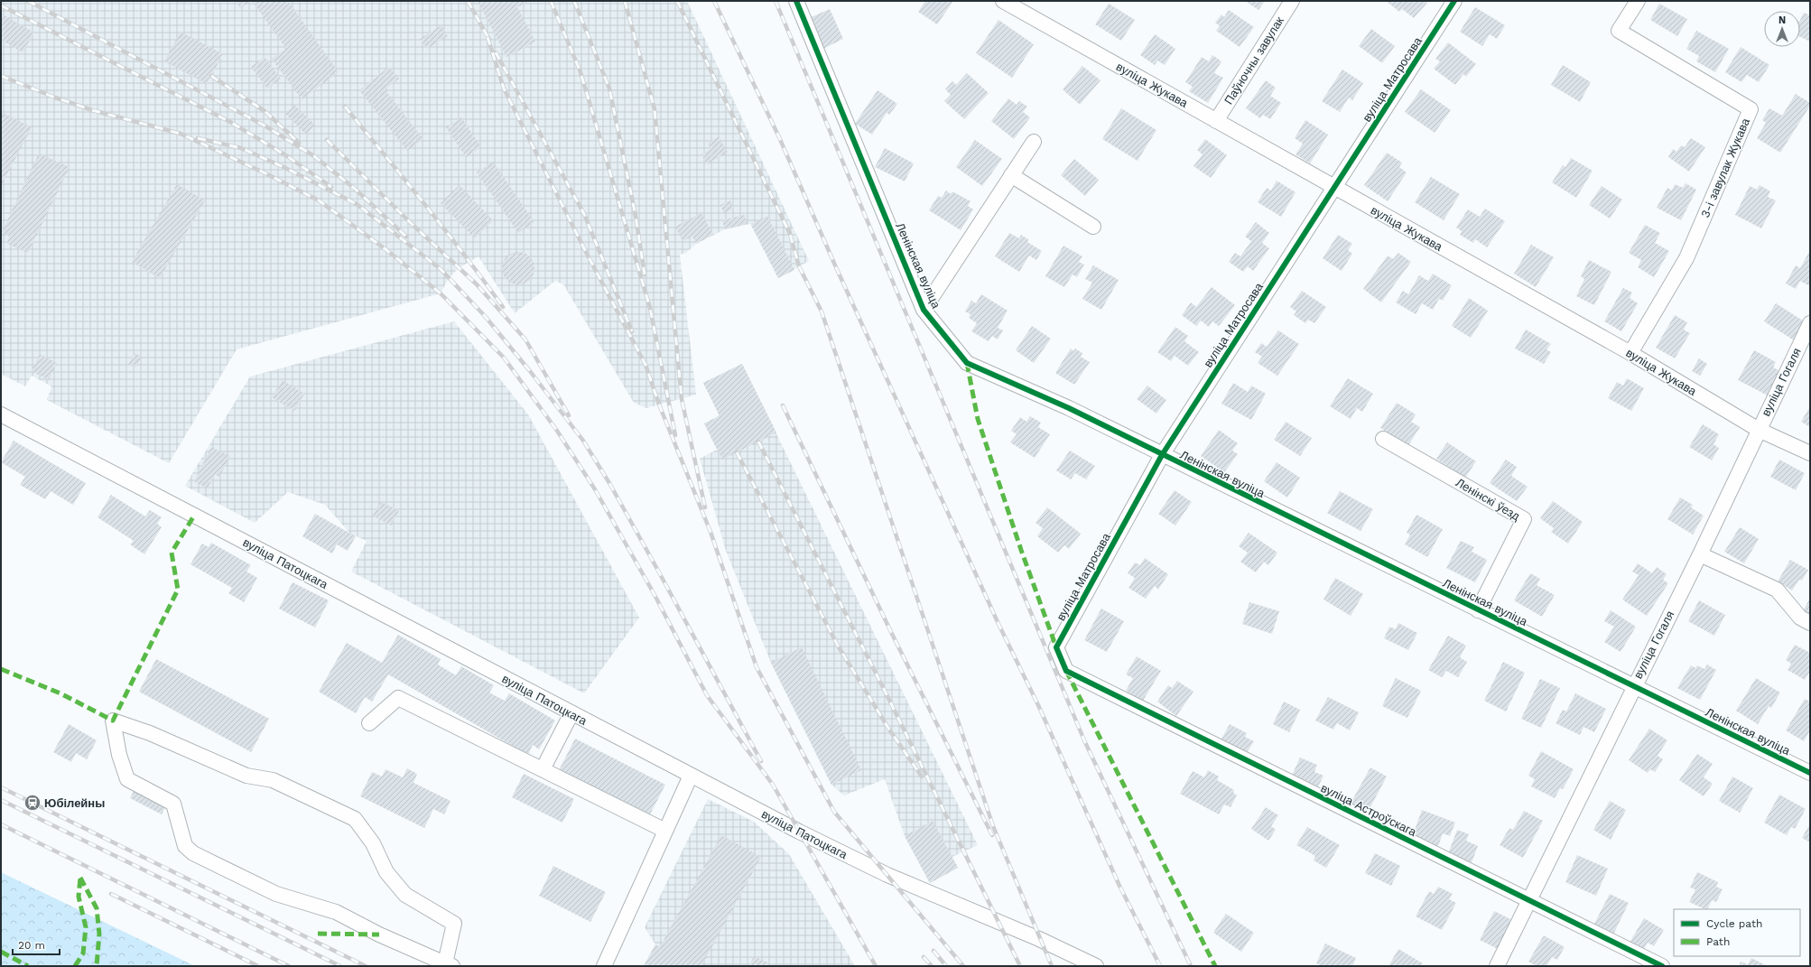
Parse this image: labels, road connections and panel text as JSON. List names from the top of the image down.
{
  "streets": {
    "street": [
      "Паўночны завулак",
      "вуліца Матросава",
      "вуліца Жукава",
      "3-і завулак Жукава",
      "Ленінская вуліца",
      "вуліца Гогаля",
      "Ленінскі ўезд",
      "вуліца Патоцкага",
      "вуліца Астроўскага"
    ]
  },
  "crossings": [
    ["Паўночны завулак", "вуліца Жукава"],
    ["вуліца Матросава", "вуліца Жукава"],
    ["вуліца Матросава", "Ленінская вуліца"],
    ["вуліца Матросава", "вуліца Астроўскага"],
    ["вуліца Жукава", "3-і завулак Жукава"],
    ["вуліца Жукава", "вуліца Гогаля"],
    ["Ленінская вуліца", "вуліца Гогаля"],
    ["Ленінская вуліца", "Ленінскі ўезд"],
    ["вуліца Гогаля", "вуліца Астроўскага"]
  ],
  "places": {
    "station": ["Юбілейны"]
  },
  "legend": ["Cycle path", "Path"],
  "scale_bar": "20 m",
  "north": "top"
}
